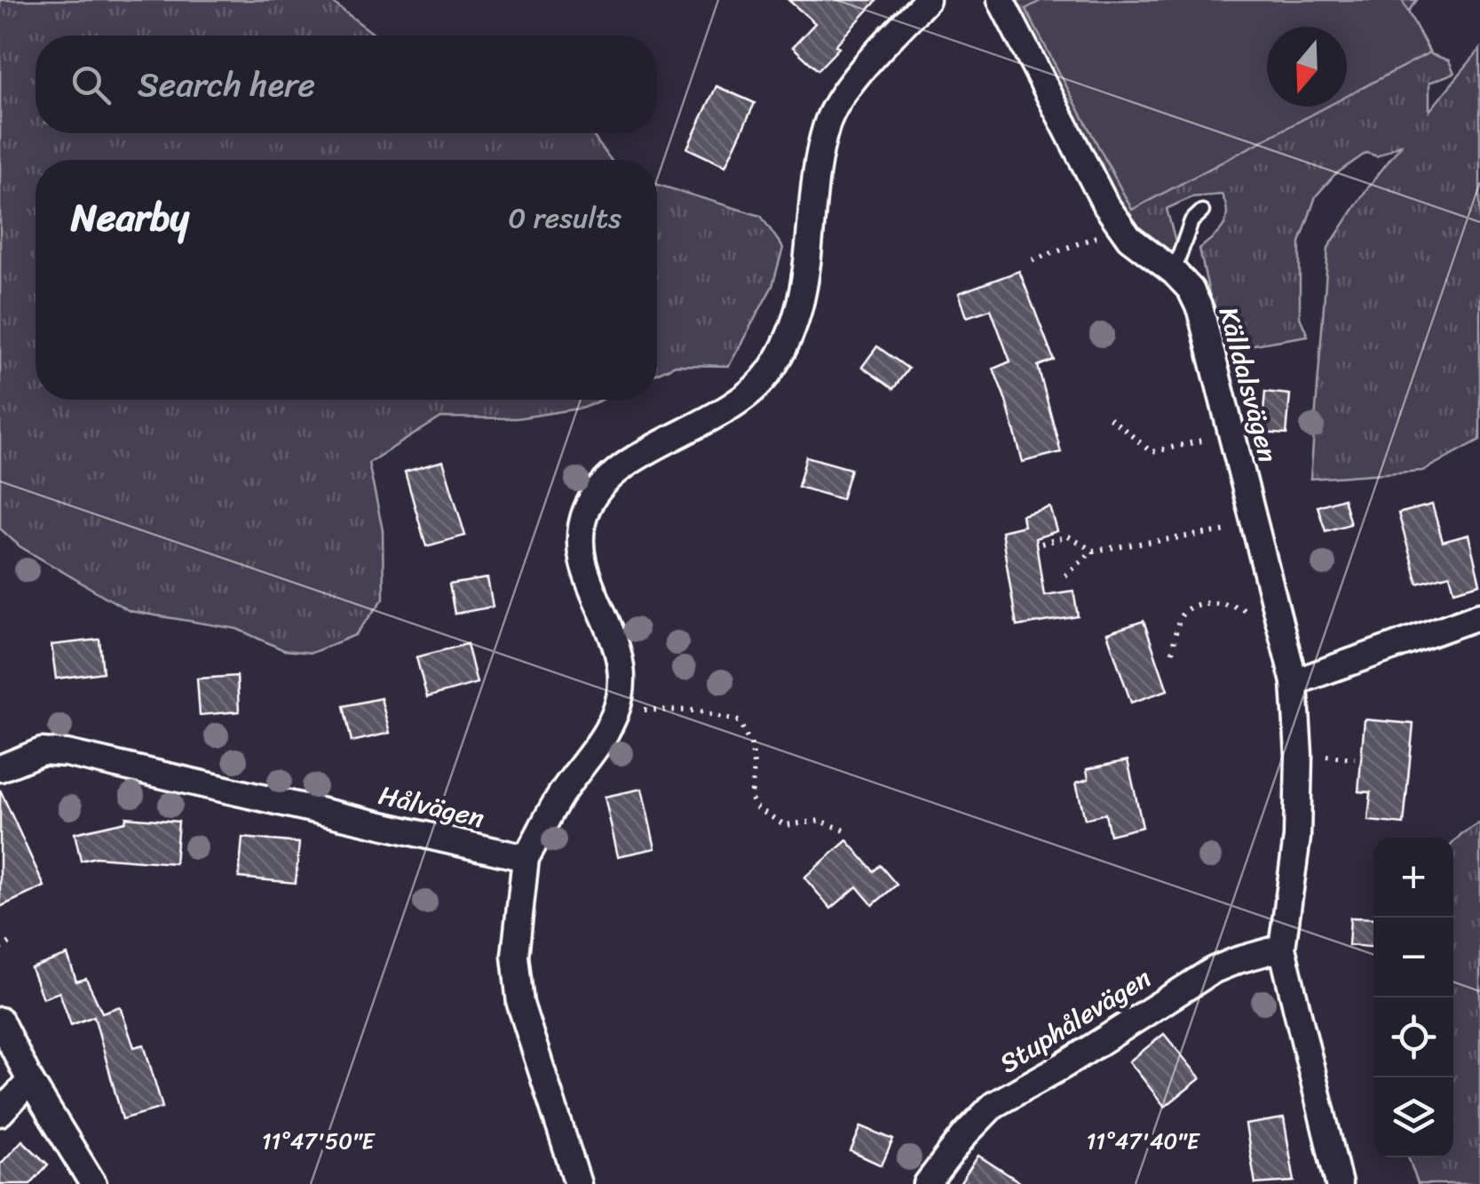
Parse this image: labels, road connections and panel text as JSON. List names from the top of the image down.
{
  "streets": {
    "street": ["Källdalsvägen", "Hålvägen", "Stuphålevägen"]
  },
  "crossings": [
    ["Källdalsvägen", "Stuphålevägen"]
  ],
  "north": "bottom",
  "page": {
    "search": "Search here",
    "heading": ["Nearby", "0 results"],
    "map_buttons": ["+", "−"]
  },
  "coordinates": ["11°47'50\"E", "11°47'40\"E"]
}
